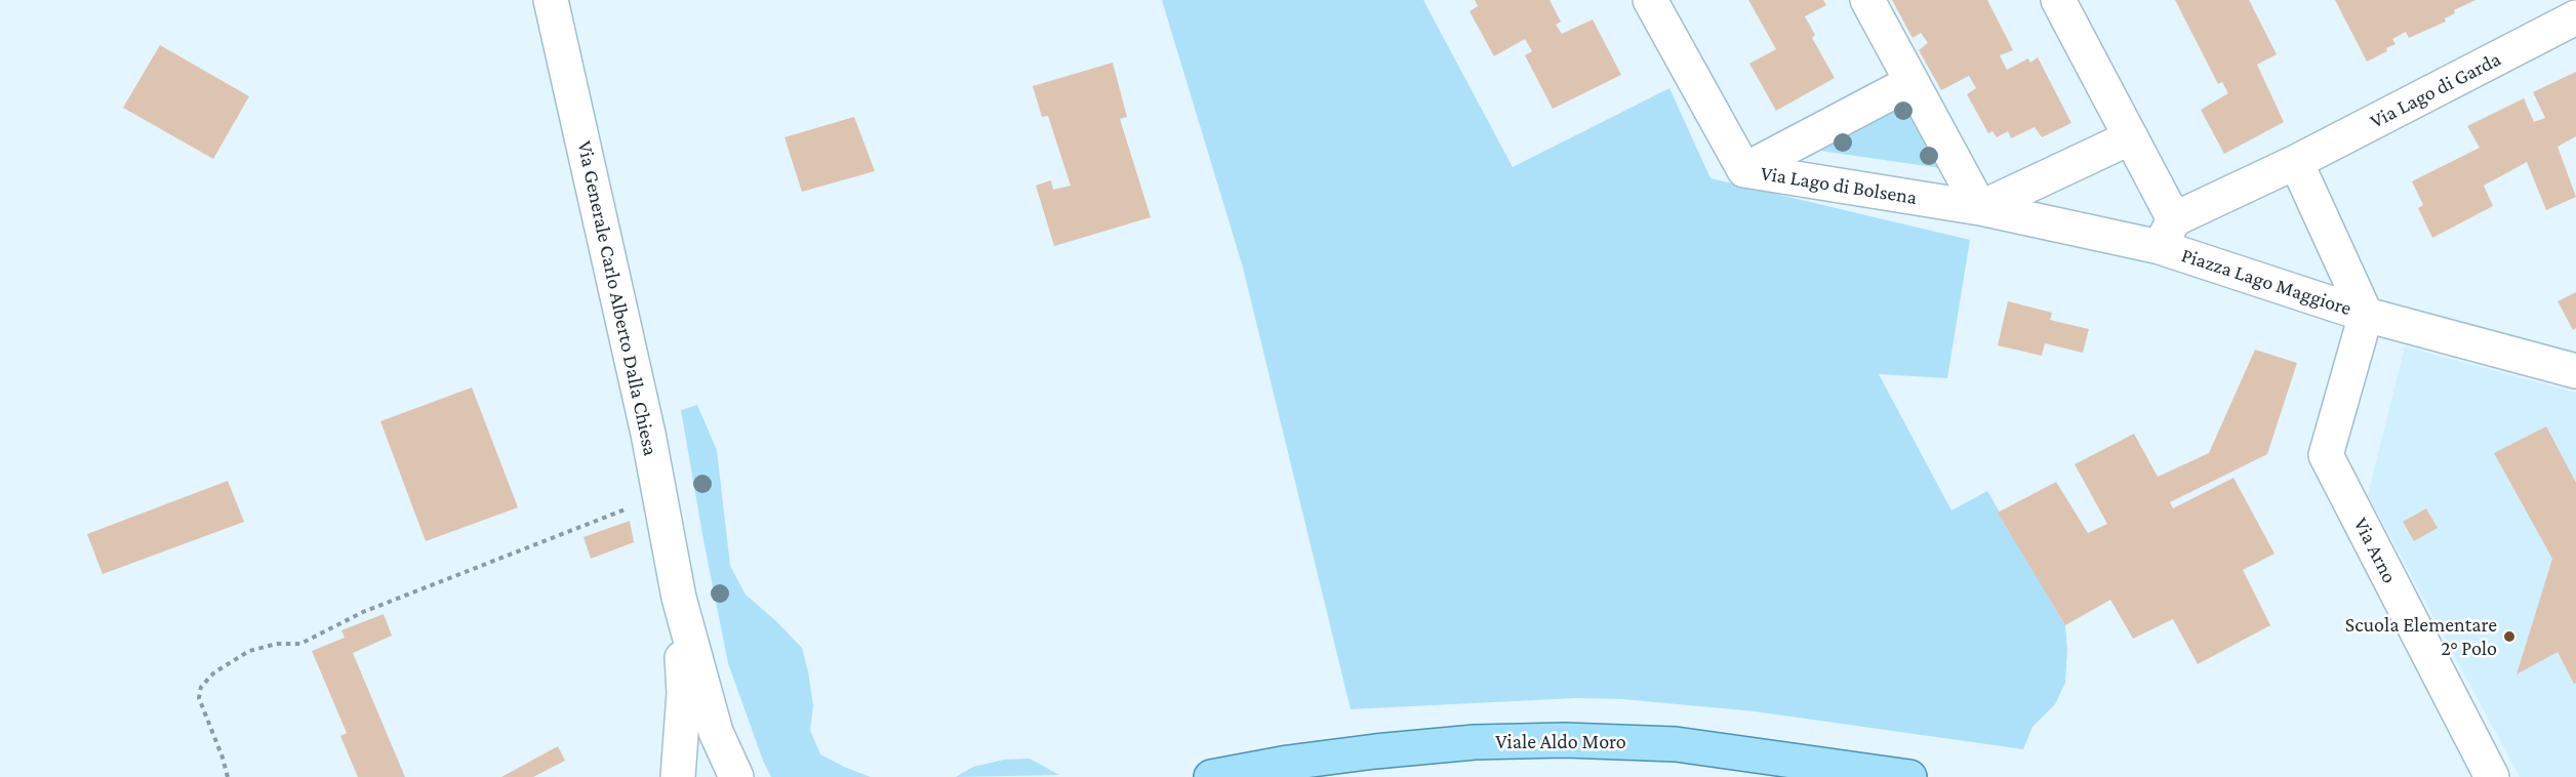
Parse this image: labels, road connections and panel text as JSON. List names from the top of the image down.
{
  "streets": {
    "main road": ["Viale Aldo Moro"],
    "street": [
      "Via Lago di Garda",
      "Via Lago di Bolsena",
      "Piazza Lago Maggiore",
      "Via Generale Carlo Alberto Dalla Chiesa",
      "Via Arno"
    ]
  },
  "crossings": [
    ["Via Lago di Garda", "Piazza Lago Maggiore"],
    ["Via Lago di Bolsena", "Piazza Lago Maggiore"],
    ["Piazza Lago Maggiore", "Via Arno"]
  ],
  "places": ["Scuola Elementare 2° Polo"]
}
